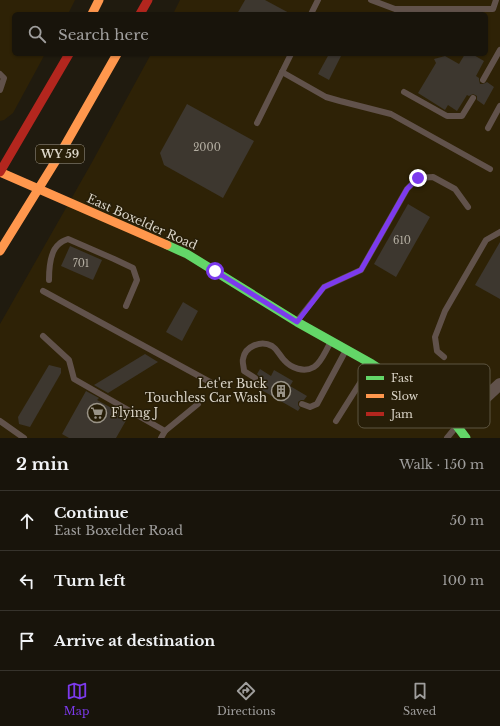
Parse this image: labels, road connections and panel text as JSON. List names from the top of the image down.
{
  "streets": {
    "main road": ["WY 59", "East Boxelder Road"]
  },
  "crossings": [
    ["WY 59", "East Boxelder Road"]
  ],
  "places": {
    "building": ["Let'er Buck Touchless Car Wash"],
    "supermarket": ["Flying J"]
  },
  "house_numbers": ["2000", "610", "701"],
  "legend": ["Fast", "Slow", "Jam"],
  "page": {
    "search": "Search here",
    "heading": ["2 min", "Walk · 150 m"],
    "list": [
      ["Continue", "East Boxelder Road", "50 m"],
      ["Turn left", "100 m"],
      "Arrive at destination"
    ],
    "nav": ["Map", "Directions", "Saved"]
  }
}
